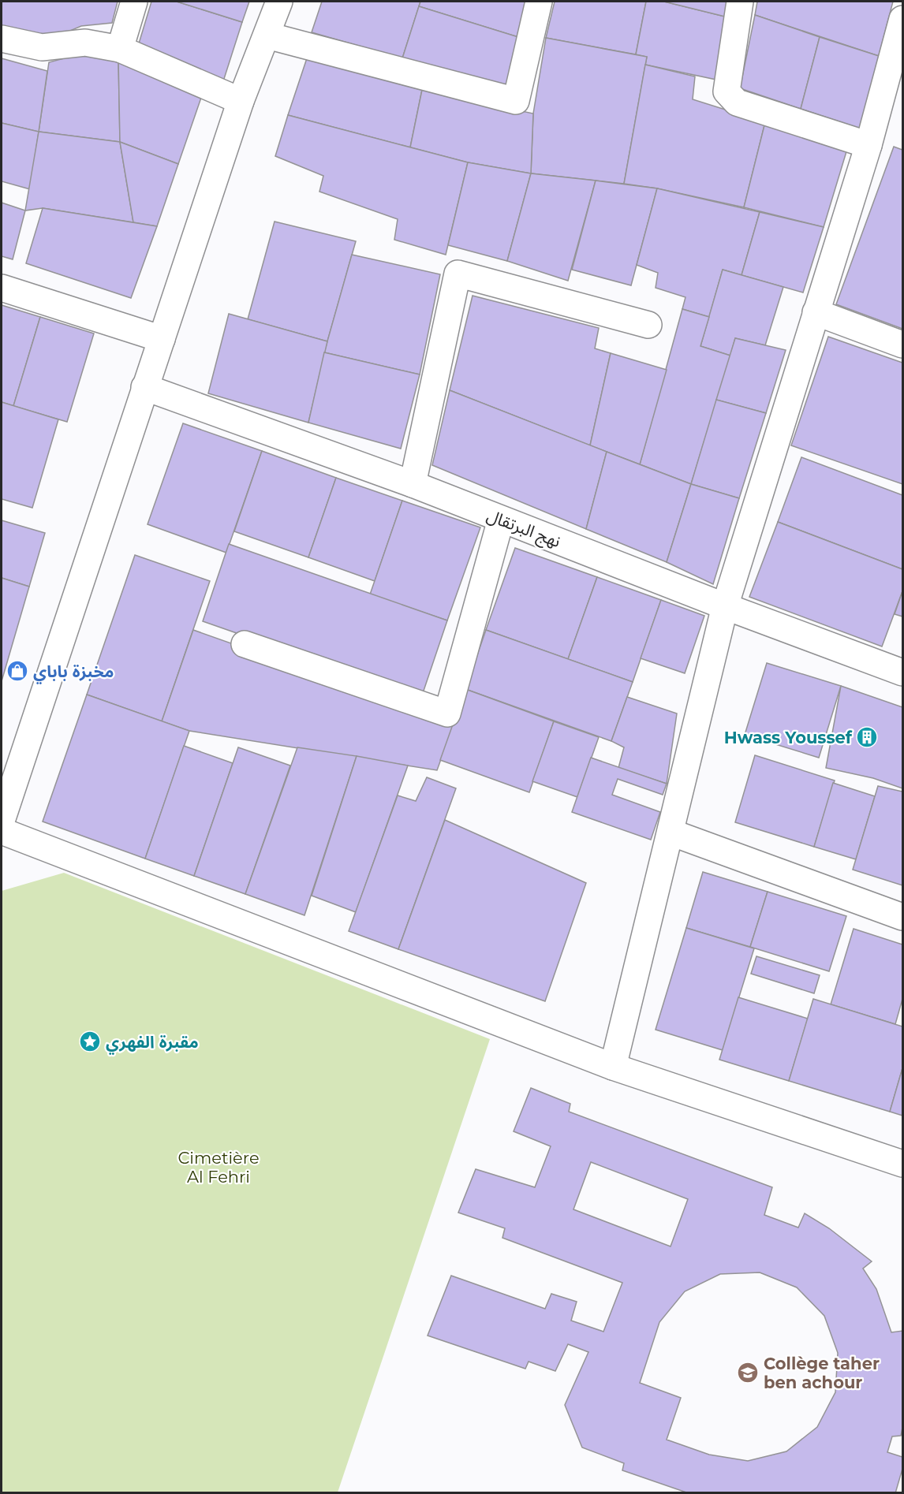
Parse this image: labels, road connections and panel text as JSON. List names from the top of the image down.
{
  "streets": {
    "street": ["نهج البرتقال"]
  },
  "parks": ["Cimetière Al Fehri"],
  "places": {
    "shop": ["مخبزة باباي"],
    "building": ["Hwass Youssef"],
    "place": ["مقبرة الفهري"],
    "school or university": ["Collège taher ben achour"]
  }
}
